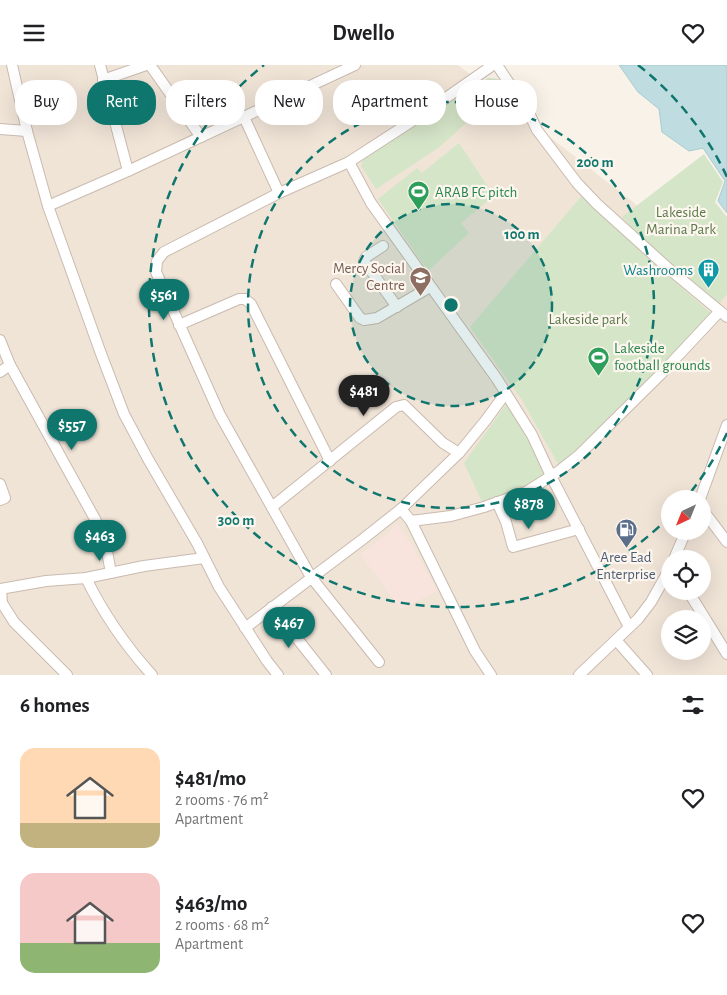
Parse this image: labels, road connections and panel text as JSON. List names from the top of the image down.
{
  "parks": ["Lakeside Marina Park", "Lakeside park"],
  "places": {
    "sports": ["ARAB FC pitch", "Lakeside football grounds"],
    "building": ["Washrooms"],
    "school or university": ["Mercy Social Centre"],
    "fuel station": ["Aree Ead Enterprise"]
  },
  "north": "bottom left",
  "page": {
    "header": "Dwello",
    "chip": [
      "Buy",
      "Rent",
      "Filters",
      "New",
      "Apartment",
      "House"
    ],
    "price": [
      "$561",
      "$481",
      "$557",
      "$878",
      "$463",
      "$467"
    ],
    "heading": "6 homes",
    "list": [
      {
        "name": "$481/mo",
        "note": "2 rooms · 76 m² · Apartment"
      },
      {
        "name": "$463/mo",
        "note": "2 rooms · 68 m² · Apartment"
      }
    ]
  },
  "rings": ["200 m", "100 m", "300 m"]
}
